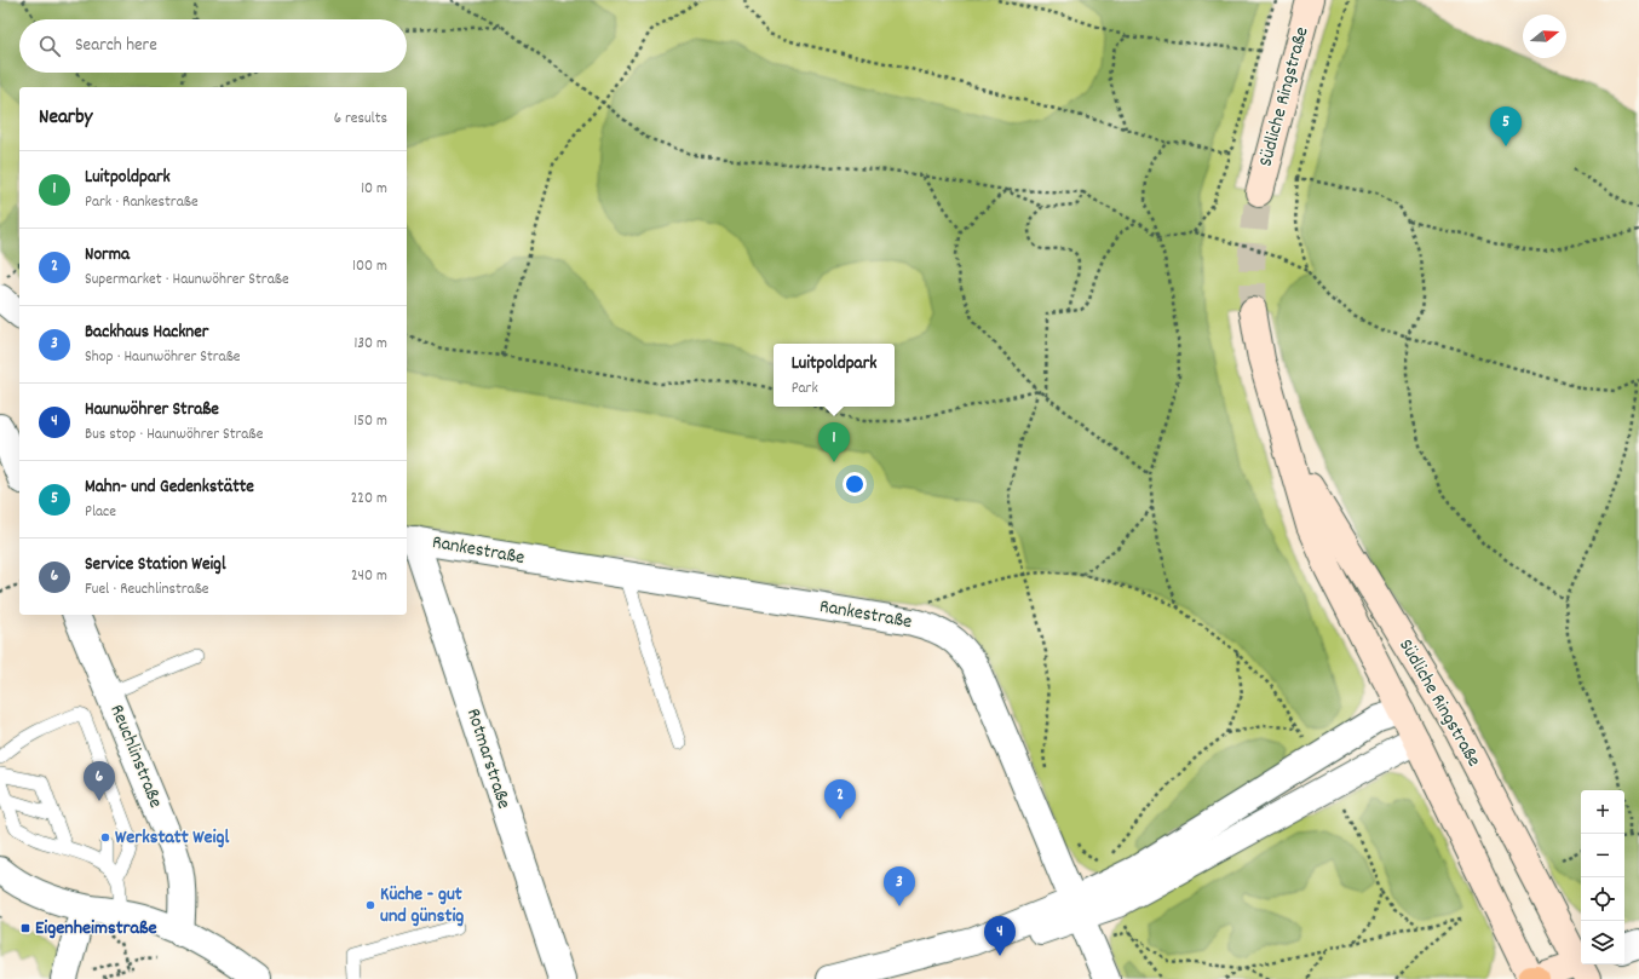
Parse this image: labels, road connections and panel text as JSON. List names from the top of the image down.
{
  "streets": {
    "main road": ["Südliche Ringstraße"],
    "street": ["Rankestraße", "Reuchlinstraße", "Rotmarstraße"]
  },
  "crossings": [
    ["Rankestraße", "Rotmarstraße"]
  ],
  "places": {
    "other": ["Werkstatt Weigl", "Küche - gut und günstig"],
    "transit": ["Eigenheimstraße"]
  },
  "north": "right",
  "page": {
    "search": "Search here",
    "heading": ["Nearby", "6 results"],
    "pins": [
      "5",
      "1",
      "6",
      "2",
      "3",
      "4"
    ],
    "list": [
      {
        "mark": "1",
        "name": "Luitpoldpark",
        "note": "Park · Rankestraße",
        "value": "10 m"
      },
      {
        "mark": "2",
        "name": "Norma",
        "note": "Supermarket · Haunwöhrer Straße",
        "value": "100 m"
      },
      {
        "mark": "3",
        "name": "Backhaus Hackner",
        "note": "Shop · Haunwöhrer Straße",
        "value": "130 m"
      },
      {
        "mark": "4",
        "name": "Haunwöhrer Straße",
        "note": "Bus stop · Haunwöhrer Straße",
        "value": "150 m"
      },
      {
        "mark": "5",
        "name": "Mahn- und Gedenkstätte",
        "note": "Place",
        "value": "220 m"
      },
      {
        "mark": "6",
        "name": "Service Station Weigl",
        "note": "Fuel · Reuchlinstraße",
        "value": "240 m"
      }
    ],
    "popup": ["Luitpoldpark", "Park"],
    "map_buttons": ["+", "−"]
  }
}
